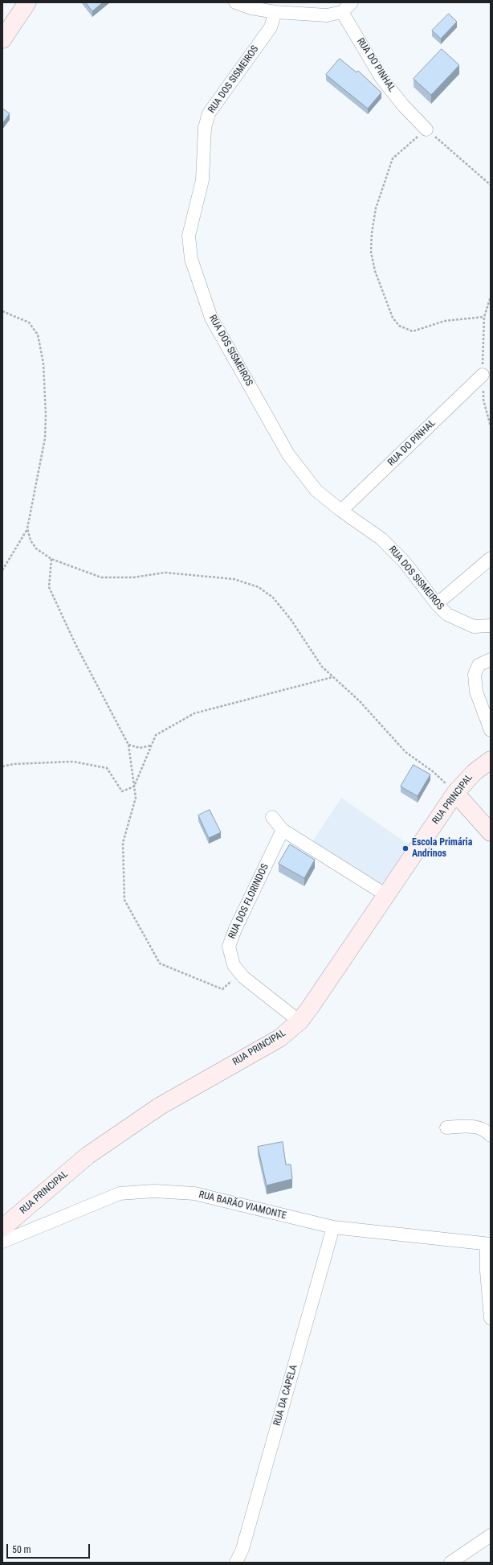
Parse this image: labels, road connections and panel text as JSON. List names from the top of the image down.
{
  "streets": {
    "main road": ["RUA PRINCIPAL"],
    "street": [
      "RUA DO PINHAL",
      "RUA DOS SISMEIROS",
      "RUA DOS FLORINDOS",
      "RUA BARÃO VIAMONTE",
      "RUA DA CAPELA"
    ]
  },
  "crossings": [
    ["RUA DO PINHAL", "RUA DOS SISMEIROS"],
    ["RUA PRINCIPAL", "RUA DOS FLORINDOS"],
    ["RUA BARÃO VIAMONTE", "RUA DA CAPELA"]
  ],
  "places": ["Escola Primária Andrinos"],
  "scale_bar": "50 m"
}
